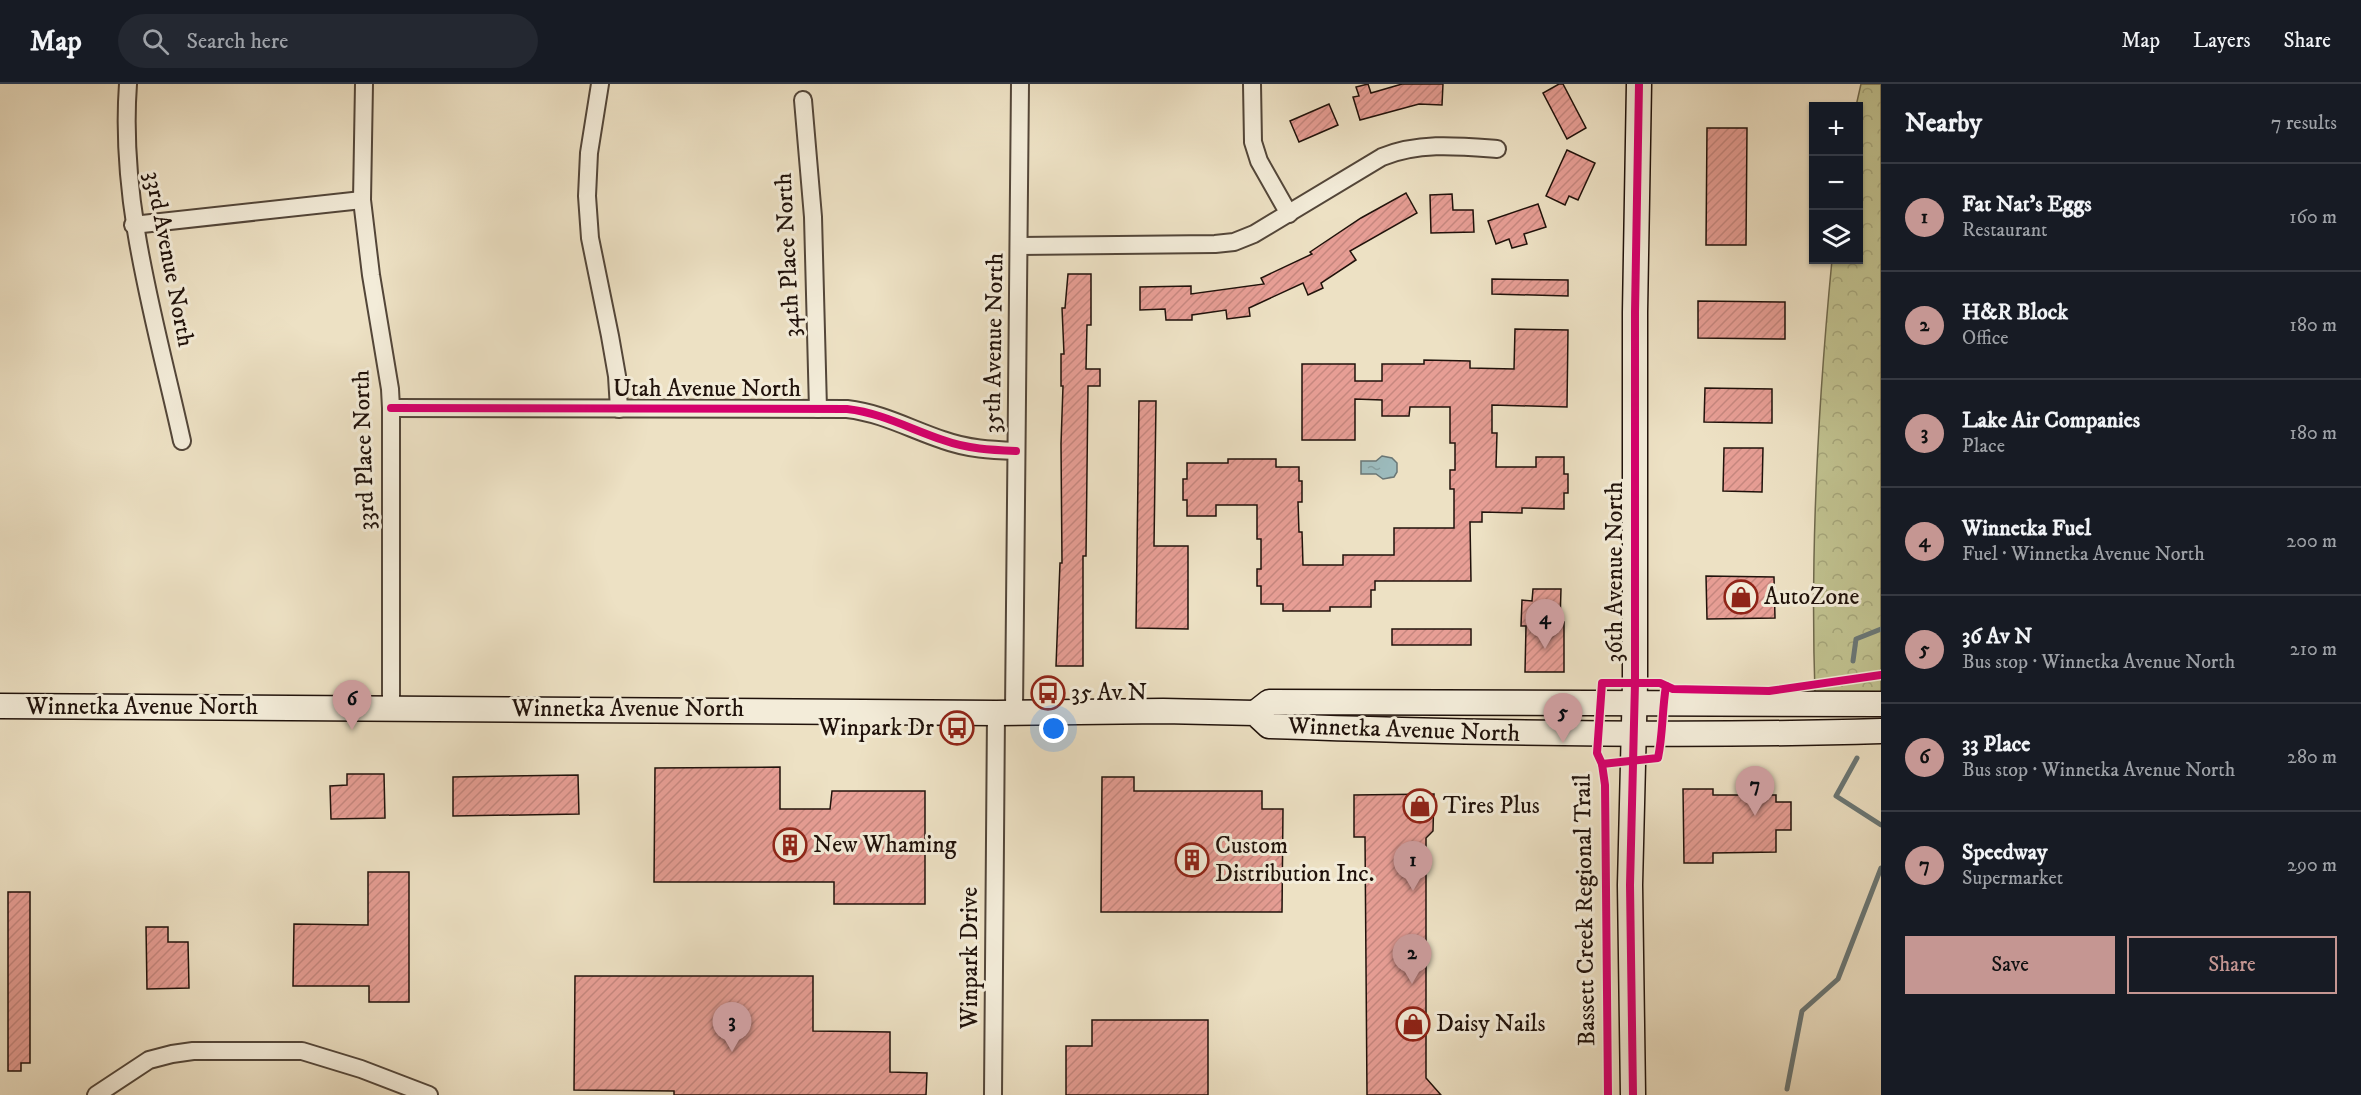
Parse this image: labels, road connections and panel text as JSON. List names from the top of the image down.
{
  "streets": {
    "main road": ["36th Avenue North", "Winnetka Avenue North"],
    "street": [
      "34th Place North",
      "33rd Avenue North",
      "35th Avenue North",
      "Utah Avenue North",
      "33rd Place North",
      "Winpark Drive"
    ],
    "cycle path": ["Bassett Creek Regional Trail"]
  },
  "crossings": [
    ["34th Place North", "Utah Avenue North"],
    ["35th Avenue North", "Utah Avenue North"],
    ["35th Avenue North", "Winnetka Avenue North"],
    ["35th Avenue North", "Winpark Drive"],
    ["Utah Avenue North", "33rd Place North"],
    ["33rd Place North", "Winnetka Avenue North"],
    ["36th Avenue North", "Winnetka Avenue North"],
    ["Winnetka Avenue North", "Winpark Drive"]
  ],
  "places": {
    "shop": ["AutoZone", "Tires Plus", "Daisy Nails"],
    "bus stop": ["35 Av N", "Winpark Dr"],
    "building": ["New Whaming", "Custom Distribution Inc."]
  },
  "page": {
    "header": "Map",
    "search": "Search here",
    "nav": ["Map", "Layers", "Share"],
    "heading": ["Nearby", "7 results"],
    "map_buttons": ["+", "−"],
    "list": [
      {
        "mark": "1",
        "name": "Fat Nat's Eggs",
        "note": "Restaurant",
        "value": "160 m"
      },
      {
        "mark": "2",
        "name": "H&R Block",
        "note": "Office",
        "value": "180 m"
      },
      {
        "mark": "3",
        "name": "Lake Air Companies",
        "note": "Place",
        "value": "180 m"
      },
      {
        "mark": "4",
        "name": "Winnetka Fuel",
        "note": "Fuel · Winnetka Avenue North",
        "value": "200 m"
      },
      {
        "mark": "5",
        "name": "36 Av N",
        "note": "Bus stop · Winnetka Avenue North",
        "value": "210 m"
      },
      {
        "mark": "6",
        "name": "33 Place",
        "note": "Bus stop · Winnetka Avenue North",
        "value": "280 m"
      },
      {
        "mark": "7",
        "name": "Speedway",
        "note": "Supermarket",
        "value": "290 m"
      }
    ],
    "pins": [
      "4",
      "6",
      "5",
      "7",
      "1",
      "2",
      "3"
    ],
    "buttons": ["Save", "Share"]
  }
}
